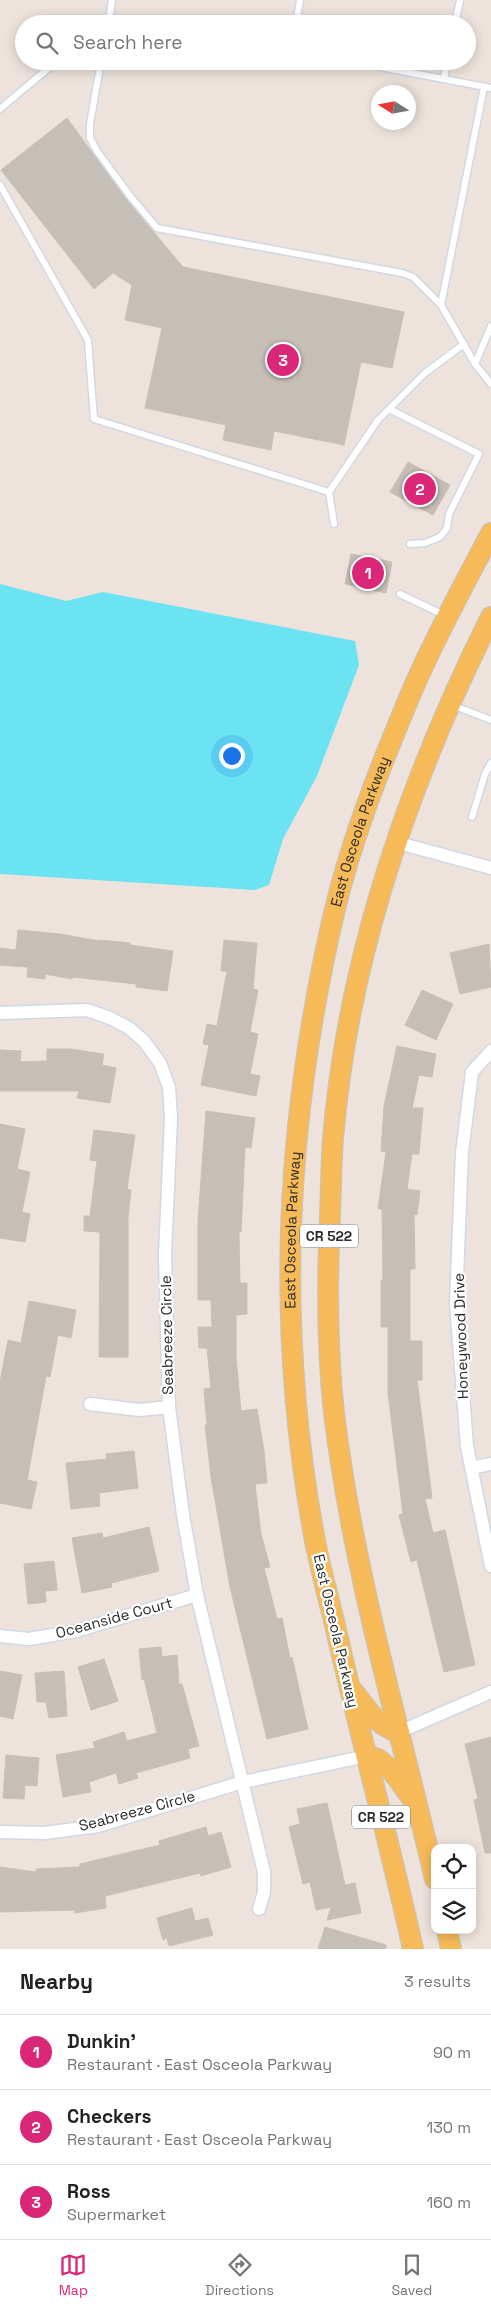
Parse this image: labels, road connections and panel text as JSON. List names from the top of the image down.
{
  "streets": {
    "main road": ["East Osceola Parkway", "CR 522"],
    "street": ["Seabreeze Circle", "Honeywood Drive", "Oceanside Court"]
  },
  "crossings": [
    ["East Osceola Parkway", "Seabreeze Circle"],
    ["Seabreeze Circle", "Oceanside Court"]
  ],
  "north": "left",
  "page": {
    "search": "Search here",
    "pins": ["3", "2", "1"],
    "heading": ["Nearby", "3 results"],
    "list": [
      {
        "mark": "1",
        "name": "Dunkin'",
        "note": "Restaurant · East Osceola Parkway",
        "value": "90 m"
      },
      {
        "mark": "2",
        "name": "Checkers",
        "note": "Restaurant · East Osceola Parkway",
        "value": "130 m"
      },
      {
        "mark": "3",
        "name": "Ross",
        "note": "Supermarket",
        "value": "160 m"
      }
    ],
    "nav": ["Map", "Directions", "Saved"]
  }
}
